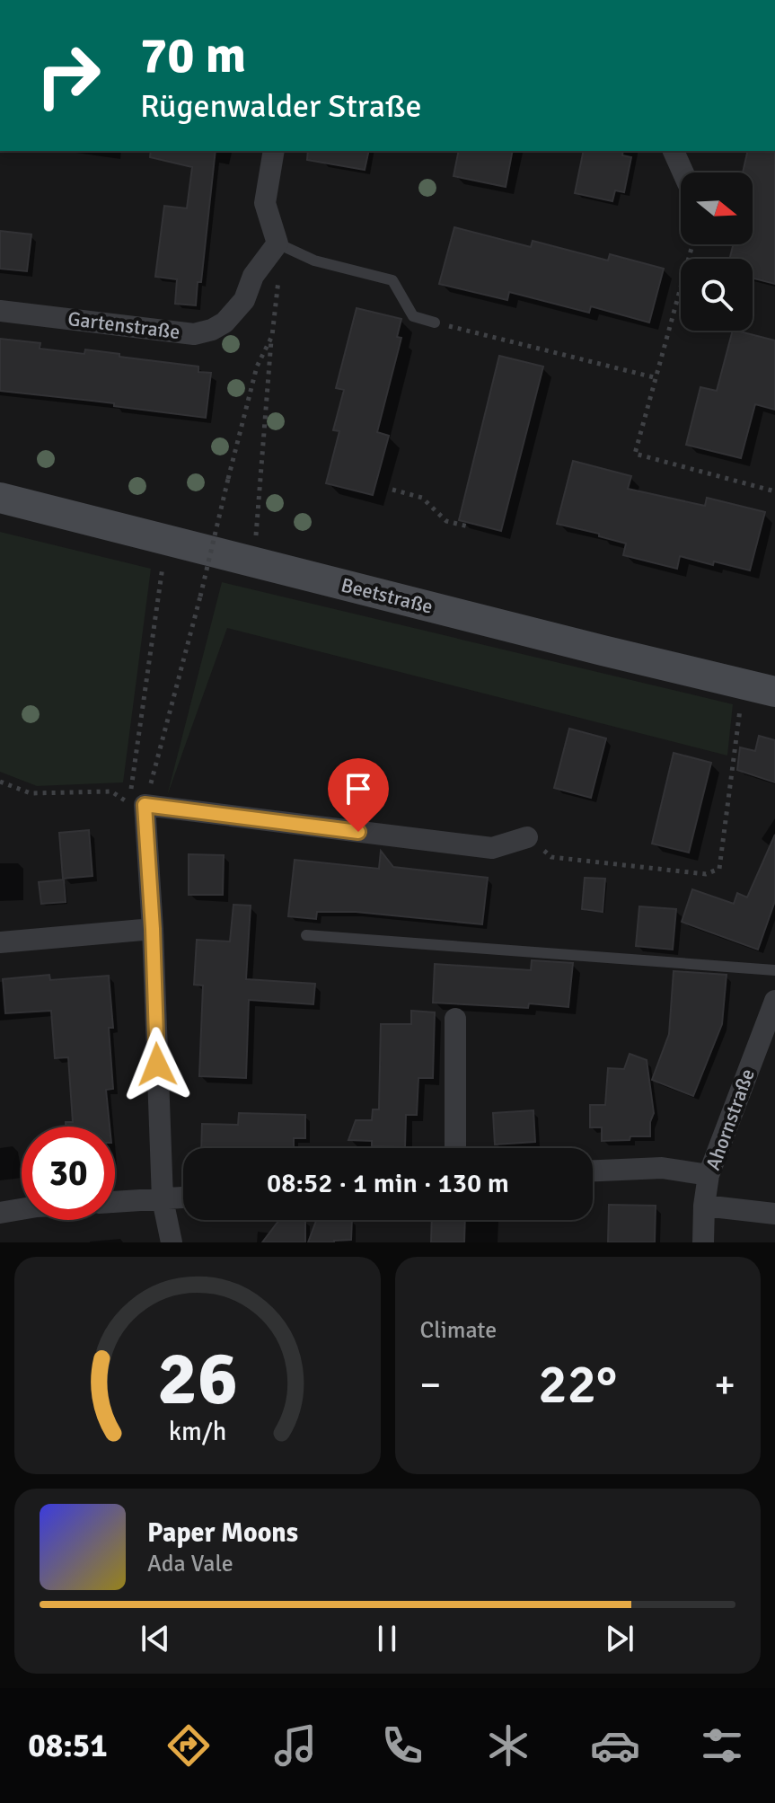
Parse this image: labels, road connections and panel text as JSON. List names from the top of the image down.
{
  "streets": {
    "main road": ["Beetstraße"],
    "street": ["Gartenstraße", "Ahornstraße"]
  },
  "north": "right",
  "page": {
    "turn": ["70 m", "Rügenwalder Straße"],
    "limit": "30",
    "trip": "08:52 · 1 min · 130 m",
    "tile": "Climate",
    "heat": ["−", "22°", "+"],
    "song": ["Paper Moons", "Ada Vale"],
    "tabs": "08:51",
    "gauge": ["26", "km/h"]
  }
}
